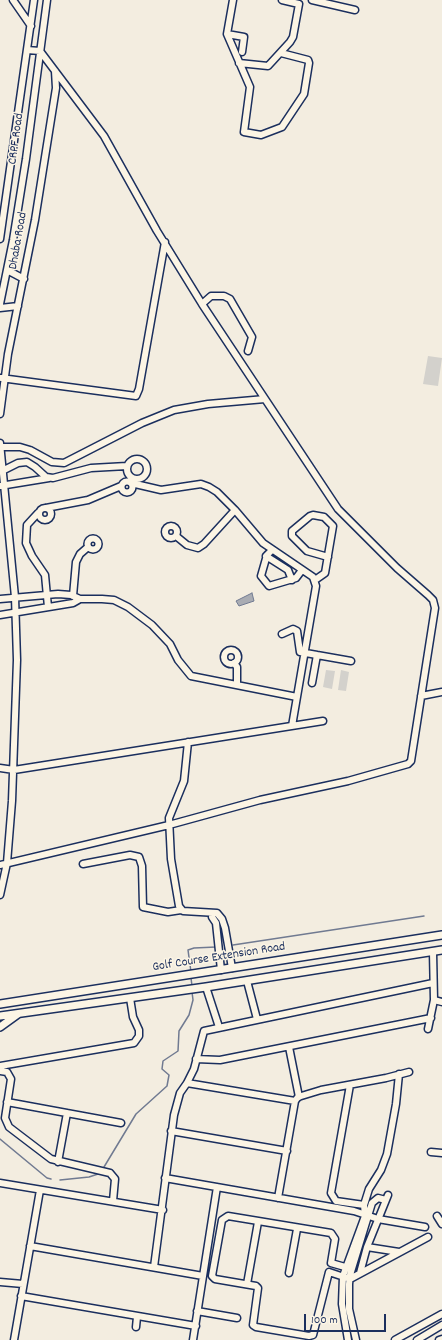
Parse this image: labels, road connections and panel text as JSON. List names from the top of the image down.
{
  "streets": {
    "main road": ["Golf Course Extension Road"],
    "street": ["CRPF Road", "Dhaba Road"]
  },
  "scale_bar": "100 m"
}
